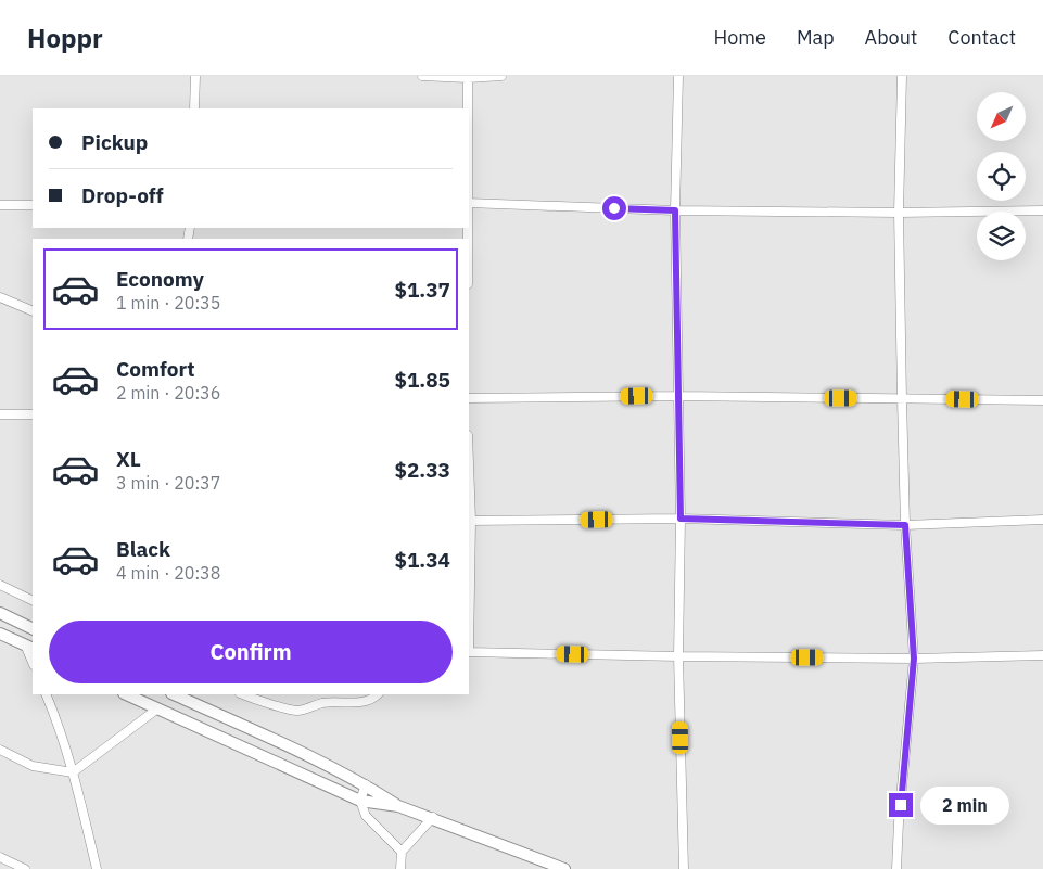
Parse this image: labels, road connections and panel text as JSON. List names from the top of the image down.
{
  "north": "bottom left",
  "page": {
    "header": "Hoppr",
    "nav": [
      "Home",
      "Map",
      "About",
      "Contact"
    ],
    "banner": ["Pickup", "Drop-off"],
    "list": [
      {
        "name": "Economy",
        "note": "1 min · 20:35",
        "value": "$1.37"
      },
      {
        "name": "Comfort",
        "note": "2 min · 20:36",
        "value": "$1.85"
      },
      {
        "name": "XL",
        "note": "3 min · 20:37",
        "value": "$2.33"
      },
      {
        "name": "Black",
        "note": "4 min · 20:38",
        "value": "$1.34"
      }
    ],
    "buttons": "Confirm",
    "bubble": "2 min"
  }
}
